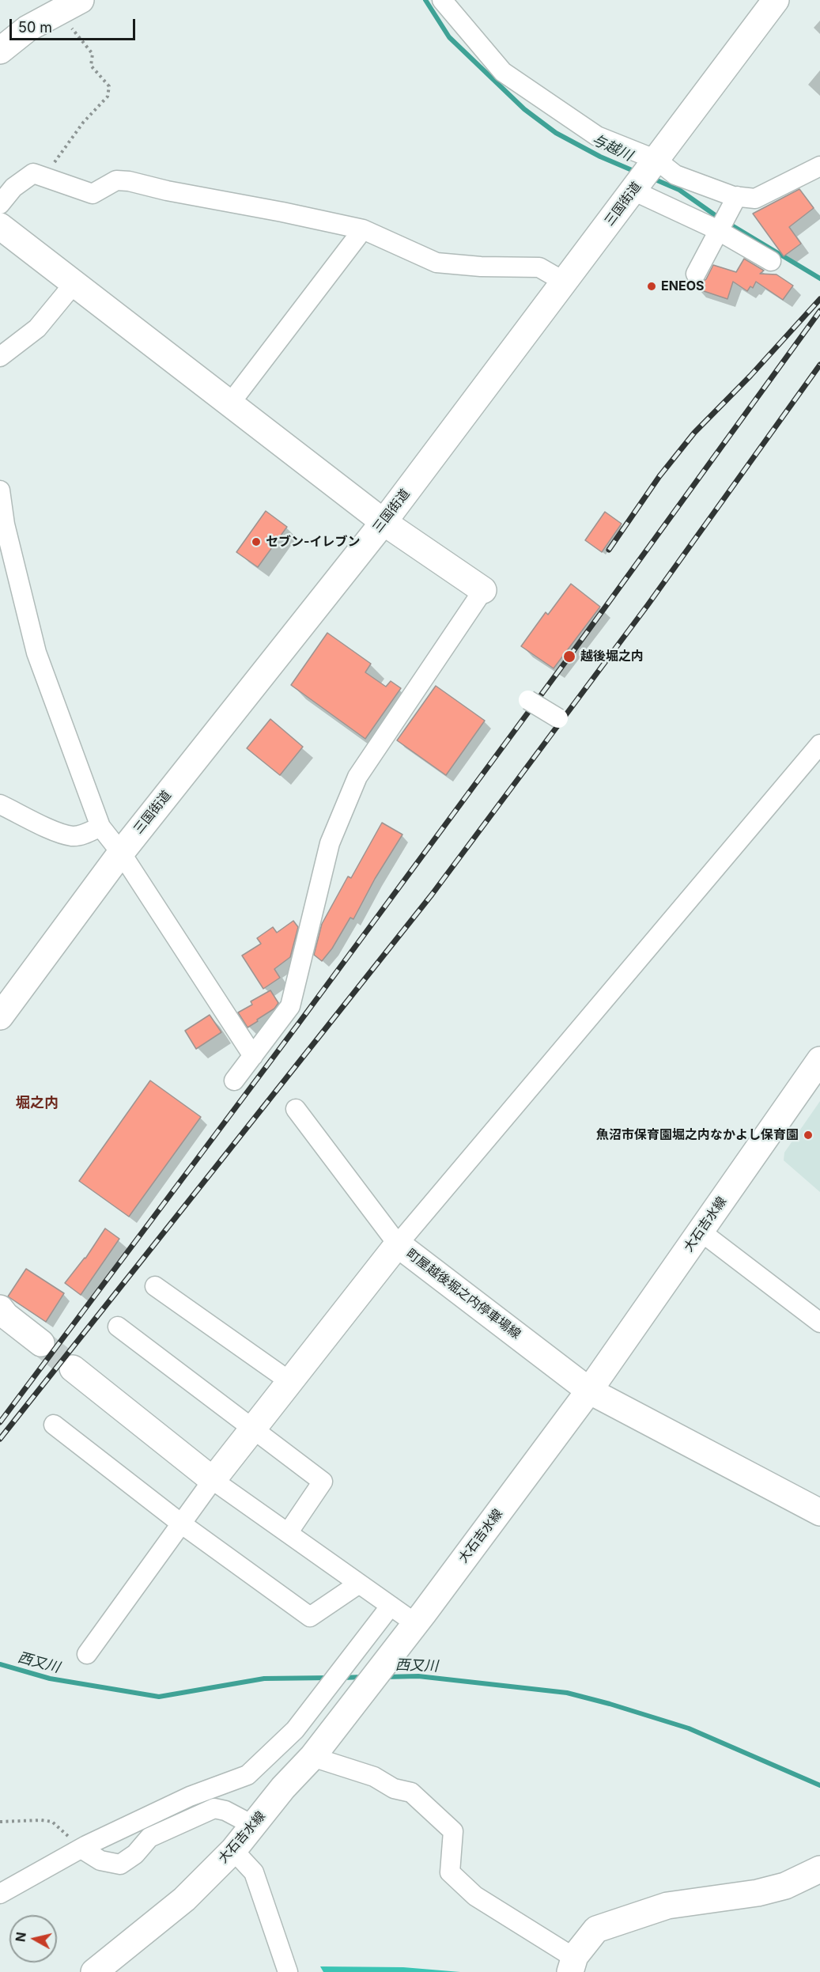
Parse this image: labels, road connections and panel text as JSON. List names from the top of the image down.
{
  "streets": {
    "main road": ["三国街道", "大石吉水線", "町屋越後堀之内停車場線"]
  },
  "crossings": [
    ["大石吉水線", "町屋越後堀之内停車場線"]
  ],
  "districts": ["堀之内"],
  "water": ["与越川", "西又川"],
  "places": [
    "ENEOS",
    "セブン-イレブン",
    "越後堀之内",
    "魚沼市保育園堀之内なかよし保育園"
  ],
  "scale_bar": "50 m",
  "north": "left"
}
